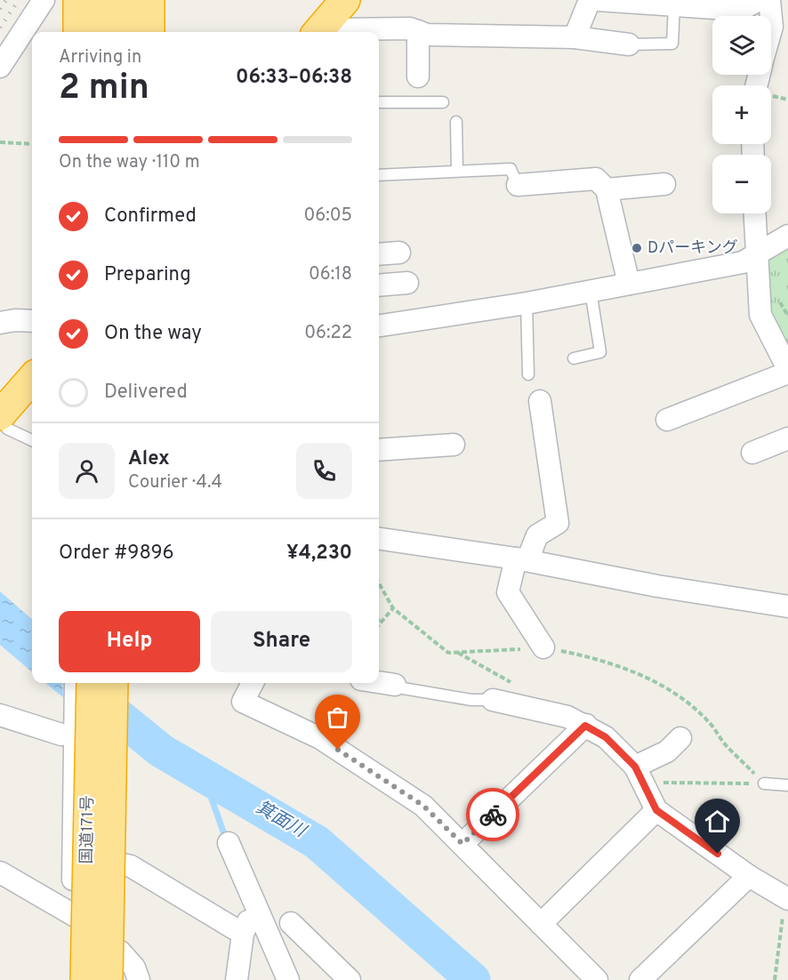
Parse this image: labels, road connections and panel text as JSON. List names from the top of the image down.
{
  "streets": {
    "highway": ["国道171号"]
  },
  "water": ["箕面川"],
  "places": ["Dパーキング"],
  "page": {
    "map_buttons": ["+", "−"],
    "heading": ["2 min", "Arriving in", "06:33–06:38"],
    "panel": [
      "Alex",
      "Courier · 4.4",
      "Order #9896",
      "¥4,230"
    ],
    "bar": "On the way · 110 m",
    "list": [
      ["Confirmed", "06:05"],
      ["Preparing", "06:18"],
      ["On the way", "06:22"],
      "Delivered"
    ],
    "buttons": ["Help", "Share"]
  }
}
